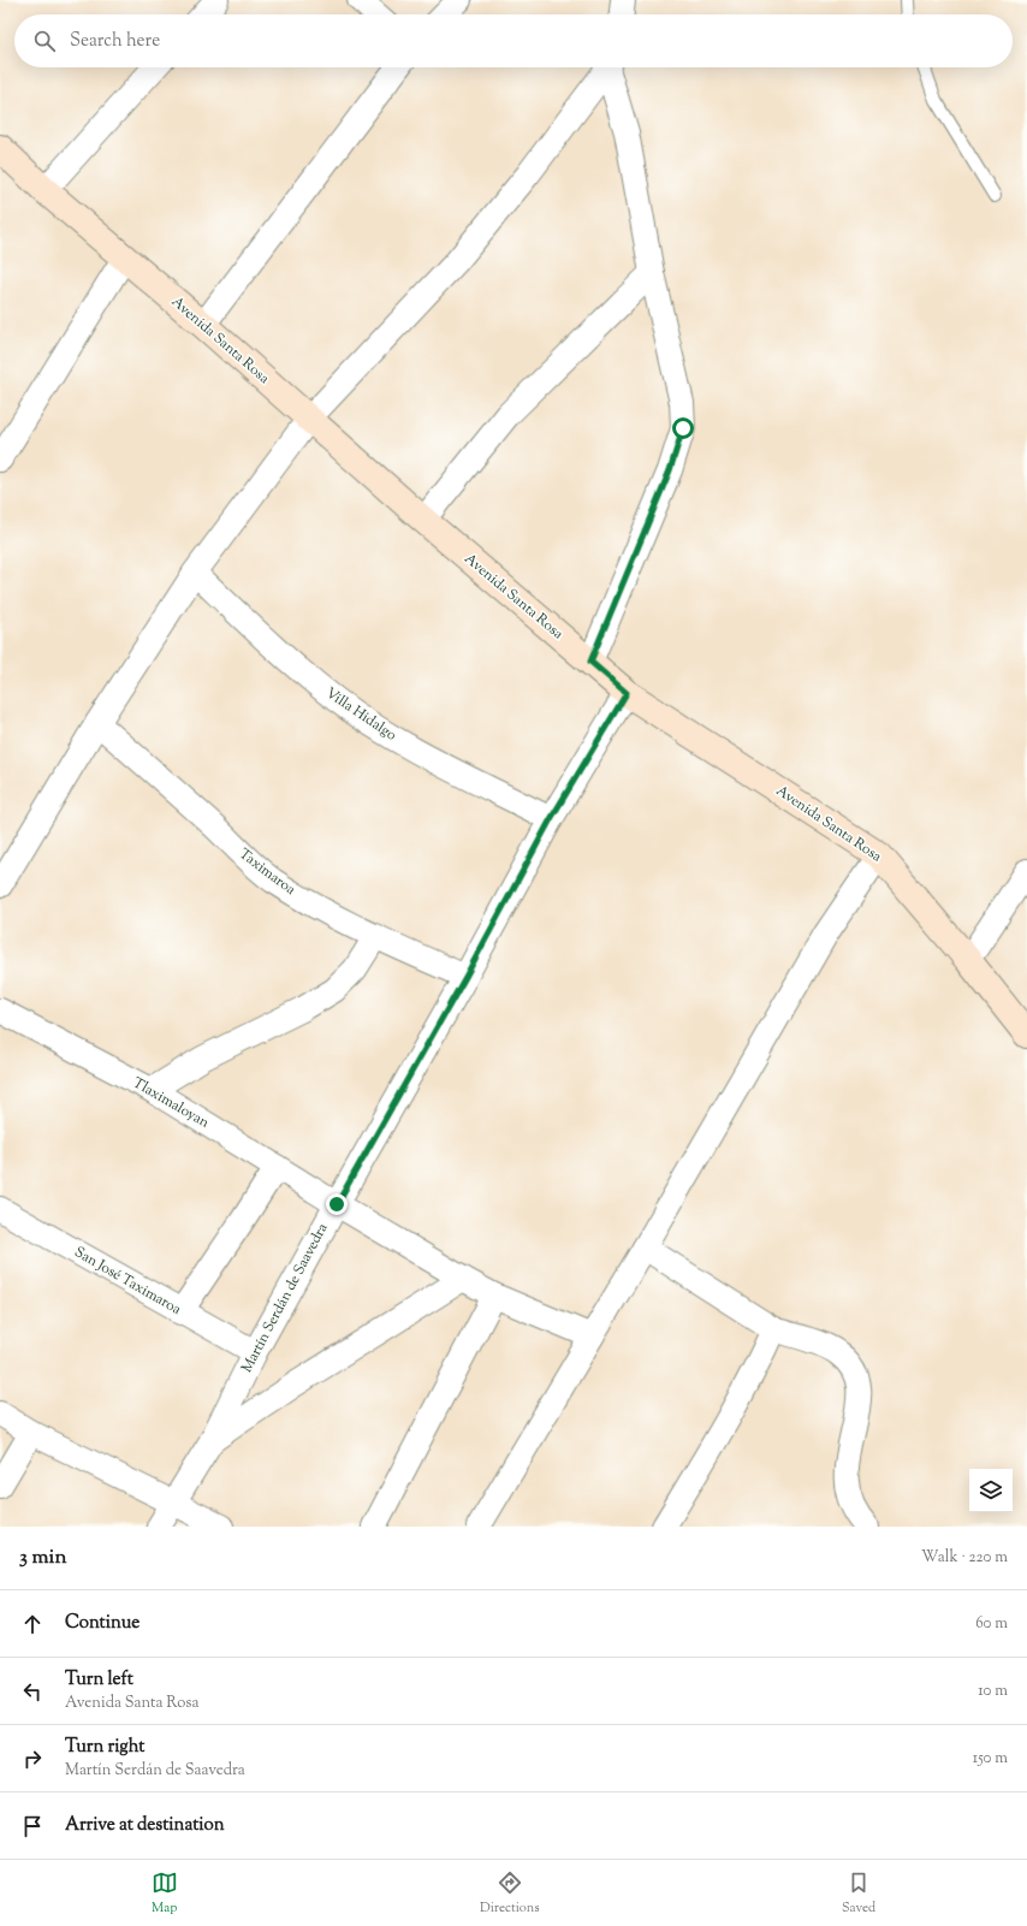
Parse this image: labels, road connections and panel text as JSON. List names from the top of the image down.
{
  "streets": {
    "street": [
      "Avenida Santa Rosa",
      "Villa Hidalgo",
      "Taximaroa",
      "Tlaximaloyan",
      "San José Taximaroa",
      "Martín Serdán de Saavedra"
    ]
  },
  "crossings": [
    ["Avenida Santa Rosa", "Martín Serdán de Saavedra"],
    ["Villa Hidalgo", "Martín Serdán de Saavedra"],
    ["Taximaroa", "Martín Serdán de Saavedra"],
    ["Tlaximaloyan", "Martín Serdán de Saavedra"],
    ["San José Taximaroa", "Martín Serdán de Saavedra"]
  ],
  "page": {
    "search": "Search here",
    "heading": ["3 min", "Walk · 220 m"],
    "list": [
      ["Continue", "60 m"],
      ["Turn left", "Avenida Santa Rosa", "10 m"],
      ["Turn right", "Martín Serdán de Saavedra", "150 m"],
      "Arrive at destination"
    ],
    "nav": ["Map", "Directions", "Saved"]
  }
}
